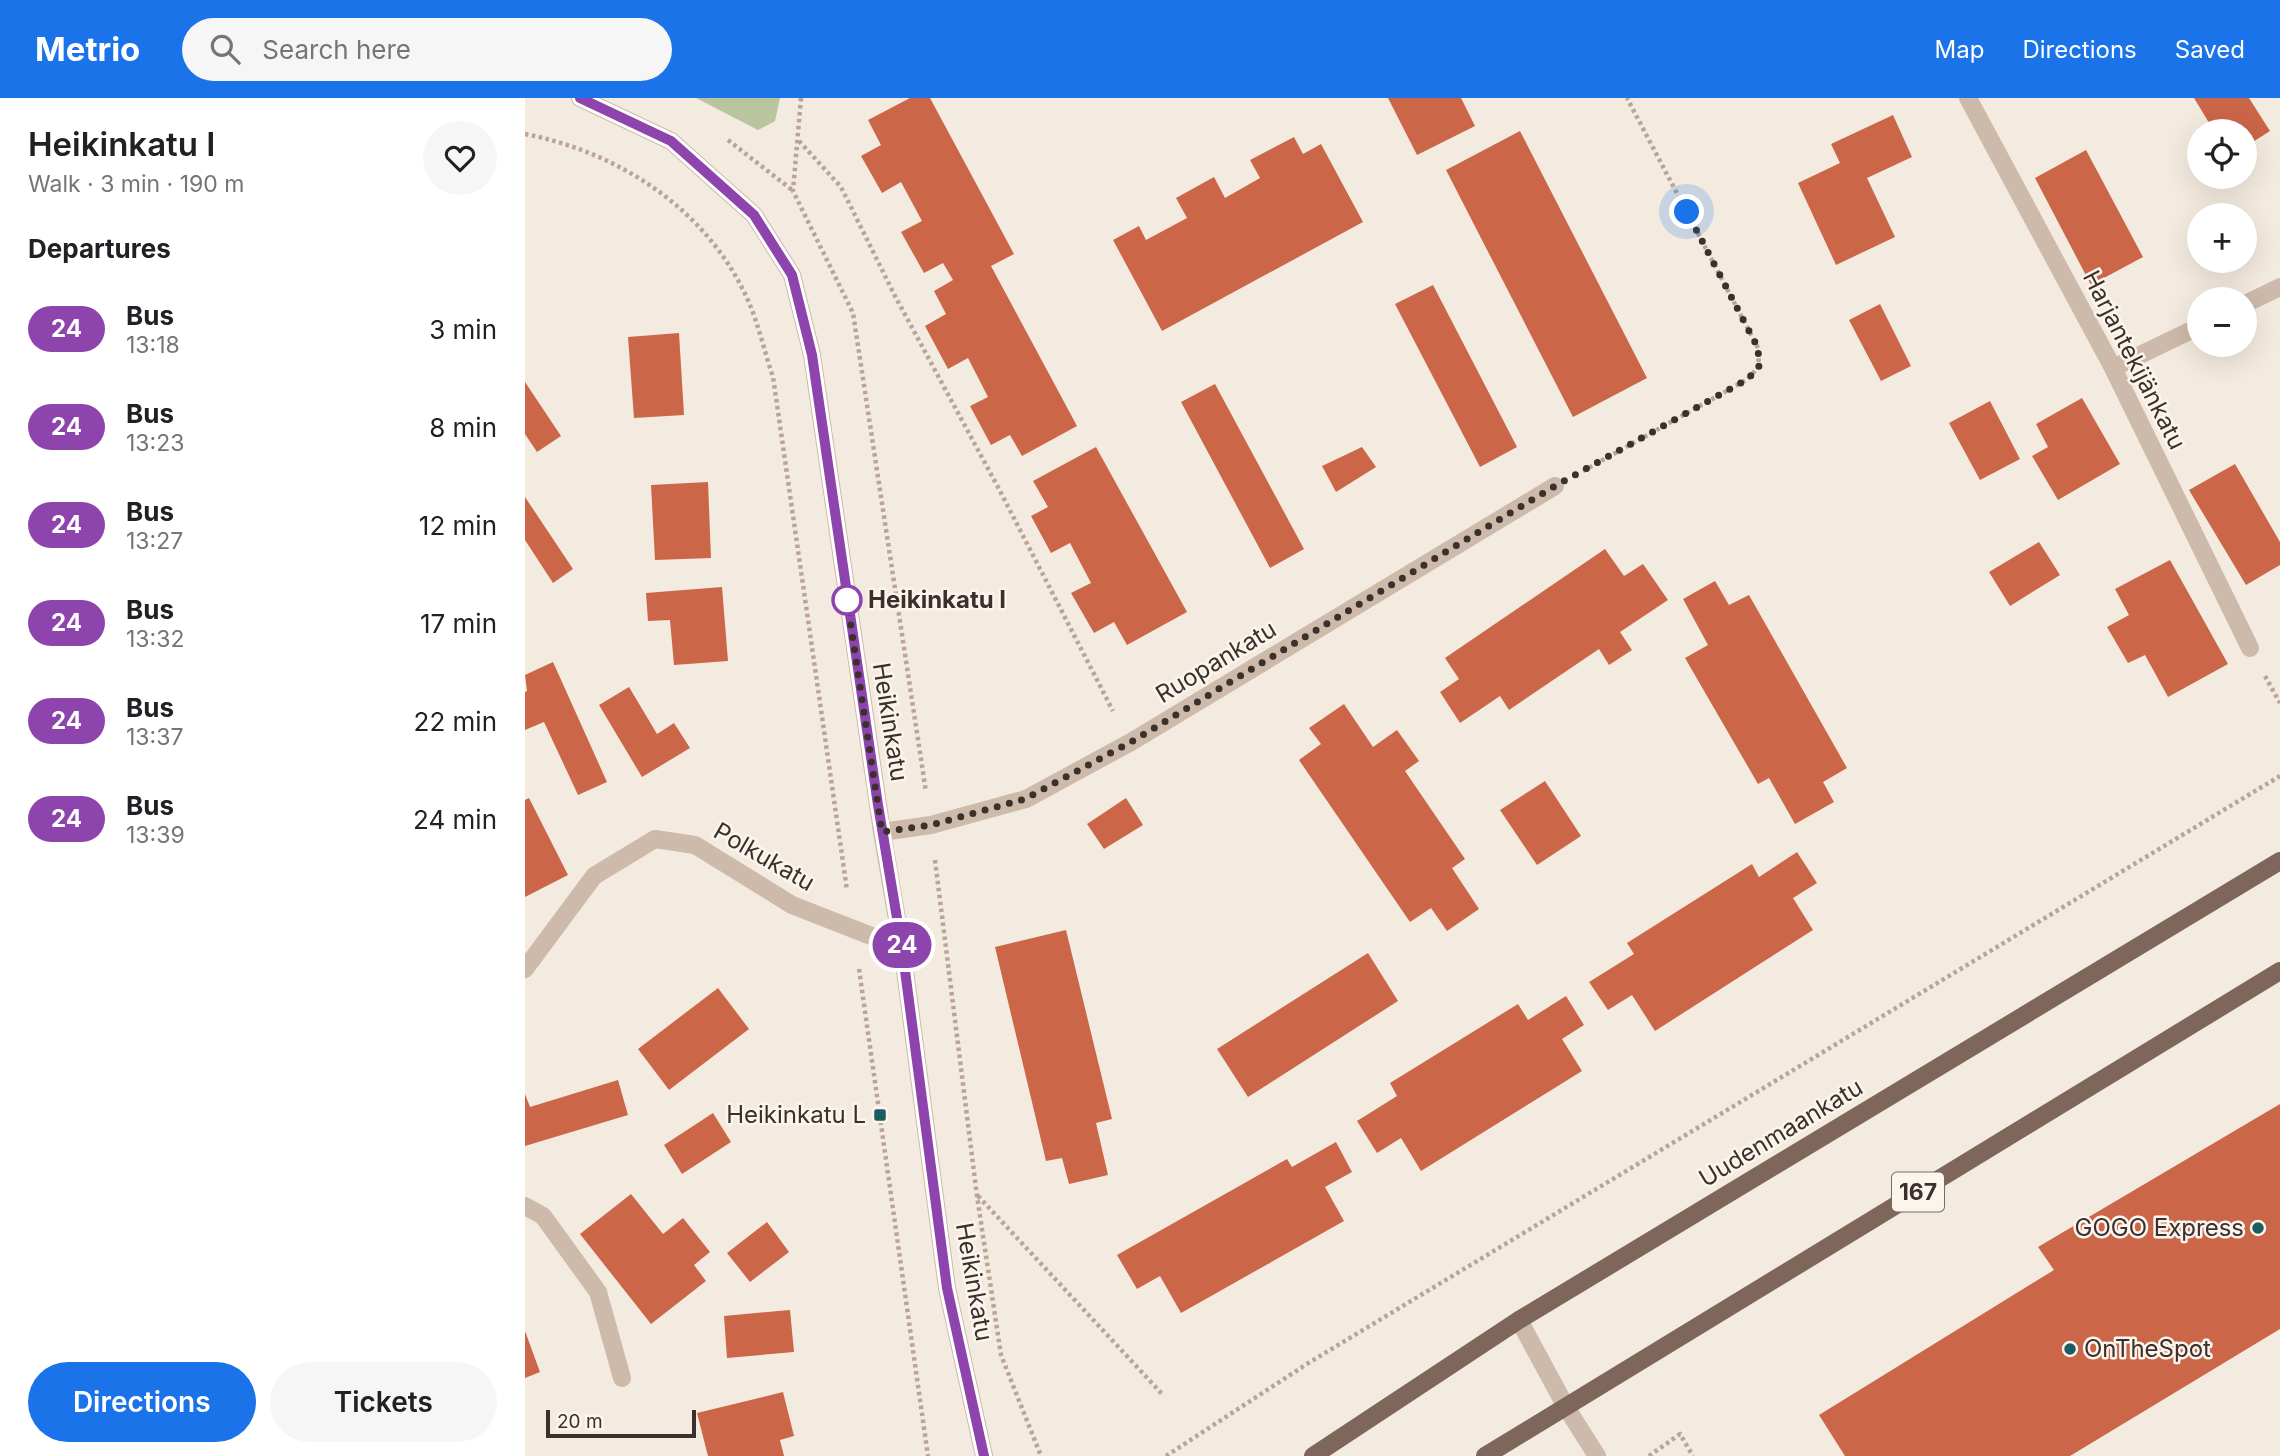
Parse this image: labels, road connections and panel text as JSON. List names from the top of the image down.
{
  "streets": {
    "main road": ["Uudenmaankatu", "167"],
    "street": [
      "Harjantekijänkatu",
      "Ruopankatu",
      "Heikinkatu",
      "Polkukatu"
    ]
  },
  "crossings": [
    ["Ruopankatu", "Heikinkatu"],
    ["Heikinkatu", "Polkukatu"]
  ],
  "places": {
    "other": ["Heikinkatu I", "GOGO Express", "OnTheSpot"],
    "transit": ["Heikinkatu L"]
  },
  "lines": ["bus line 24"],
  "scale_bar": "20 m",
  "page": {
    "header": "Metrio",
    "search": "Search here",
    "nav": ["Map", "Directions", "Saved"],
    "heading": [
      ["Heikinkatu I", "Walk · 3 min · 190 m"],
      "Departures"
    ],
    "on_map": "24",
    "map_buttons": ["+", "−"],
    "list": [
      {
        "mark": "24",
        "name": "Bus",
        "note": "13:18",
        "value": "3 min"
      },
      {
        "mark": "24",
        "name": "Bus",
        "note": "13:23",
        "value": "8 min"
      },
      {
        "mark": "24",
        "name": "Bus",
        "note": "13:27",
        "value": "12 min"
      },
      {
        "mark": "24",
        "name": "Bus",
        "note": "13:32",
        "value": "17 min"
      },
      {
        "mark": "24",
        "name": "Bus",
        "note": "13:37",
        "value": "22 min"
      },
      {
        "mark": "24",
        "name": "Bus",
        "note": "13:39",
        "value": "24 min"
      }
    ],
    "buttons": ["Directions", "Tickets"],
    "scale": "20 m"
  }
}
